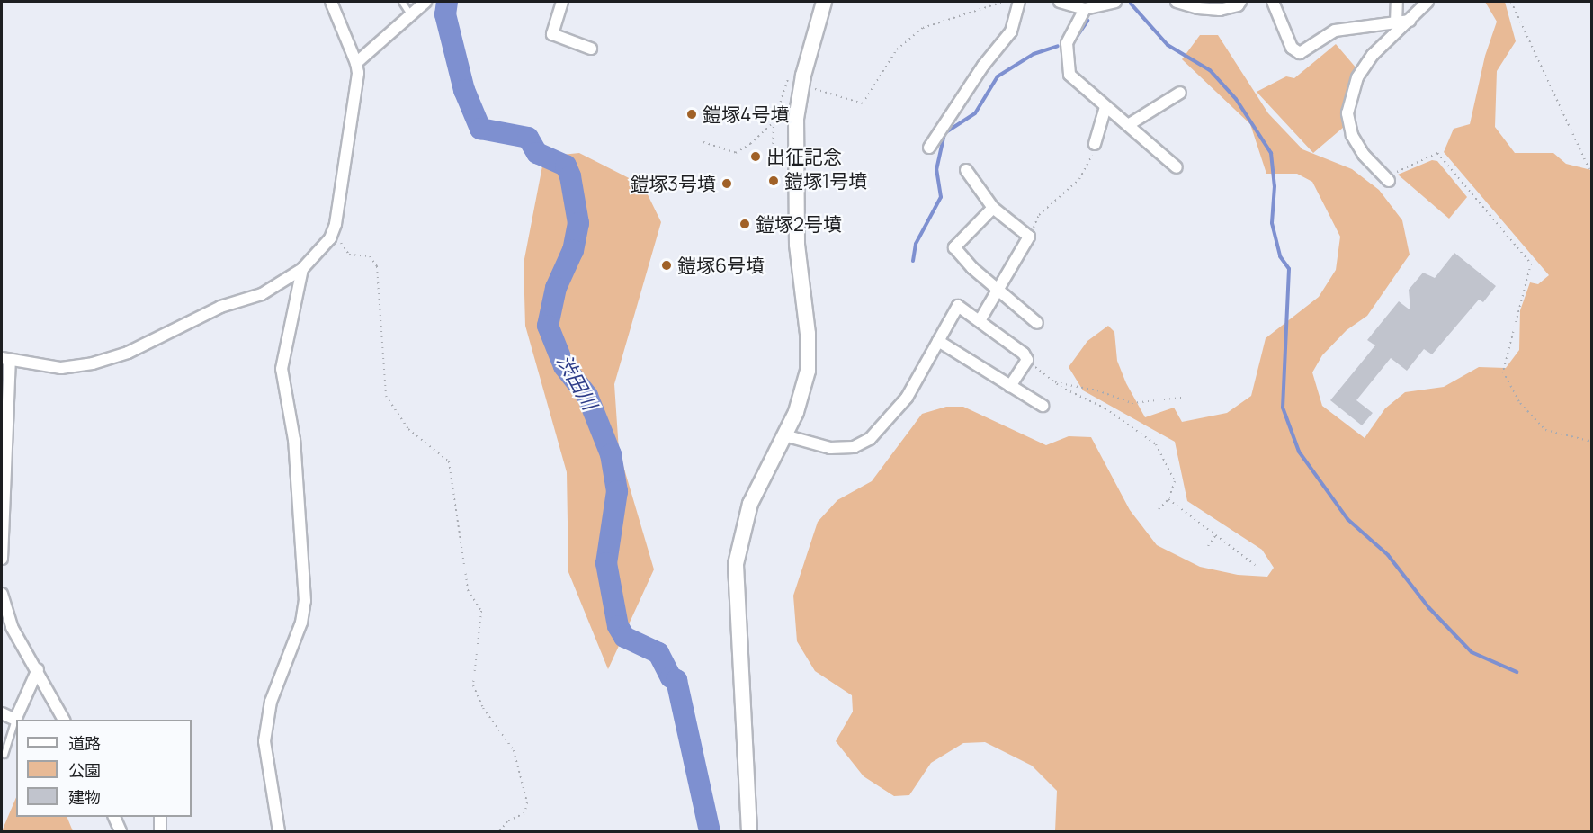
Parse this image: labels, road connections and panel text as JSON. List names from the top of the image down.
{
  "water": ["渋田川"],
  "places": [
    "鎧塚4号墳",
    "出征記念",
    "鎧塚1号墳",
    "鎧塚3号墳",
    "鎧塚2号墳",
    "鎧塚6号墳"
  ],
  "legend": ["道路", "公園", "建物"]
}
